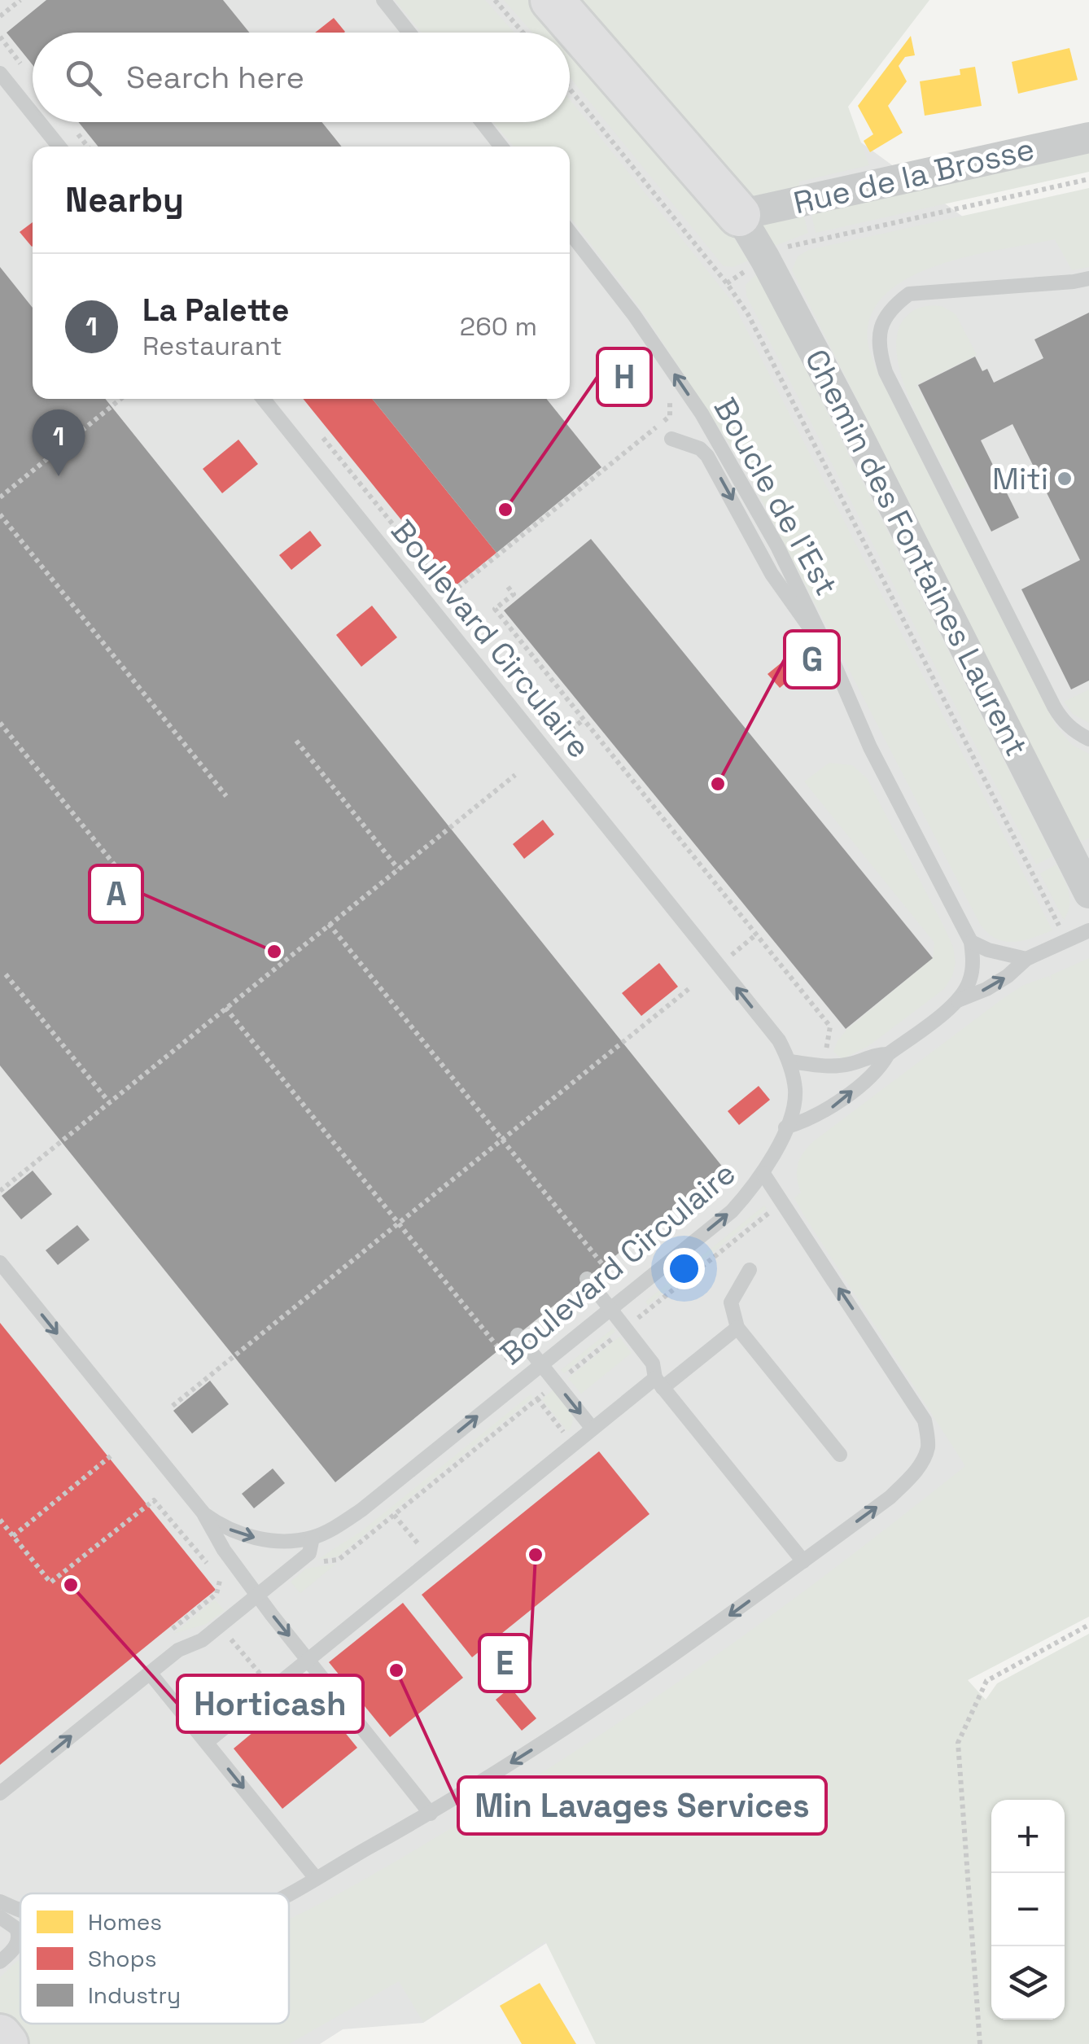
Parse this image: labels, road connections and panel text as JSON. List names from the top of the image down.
{
  "streets": {
    "street": ["Rue de la Brosse", "Chemin des Fontaines Laurent"],
    "lane": ["Boucle de l'Est", "Boulevard Circulaire"]
  },
  "crossings": [
    ["Rue de la Brosse", "Chemin des Fontaines Laurent"],
    ["Boucle de l'Est", "Boulevard Circulaire"]
  ],
  "places": [
    "Miti",
    "H",
    "G",
    "A",
    "E",
    "Horticash",
    "Min Lavages Services"
  ],
  "legend": ["Homes", "Shops", "Industry"],
  "page": {
    "search": "Search here",
    "heading": "Nearby",
    "list": [
      {
        "mark": "1",
        "name": "La Palette",
        "note": "Restaurant",
        "value": "260 m"
      }
    ],
    "pins": "1",
    "map_buttons": ["+", "−"]
  }
}
